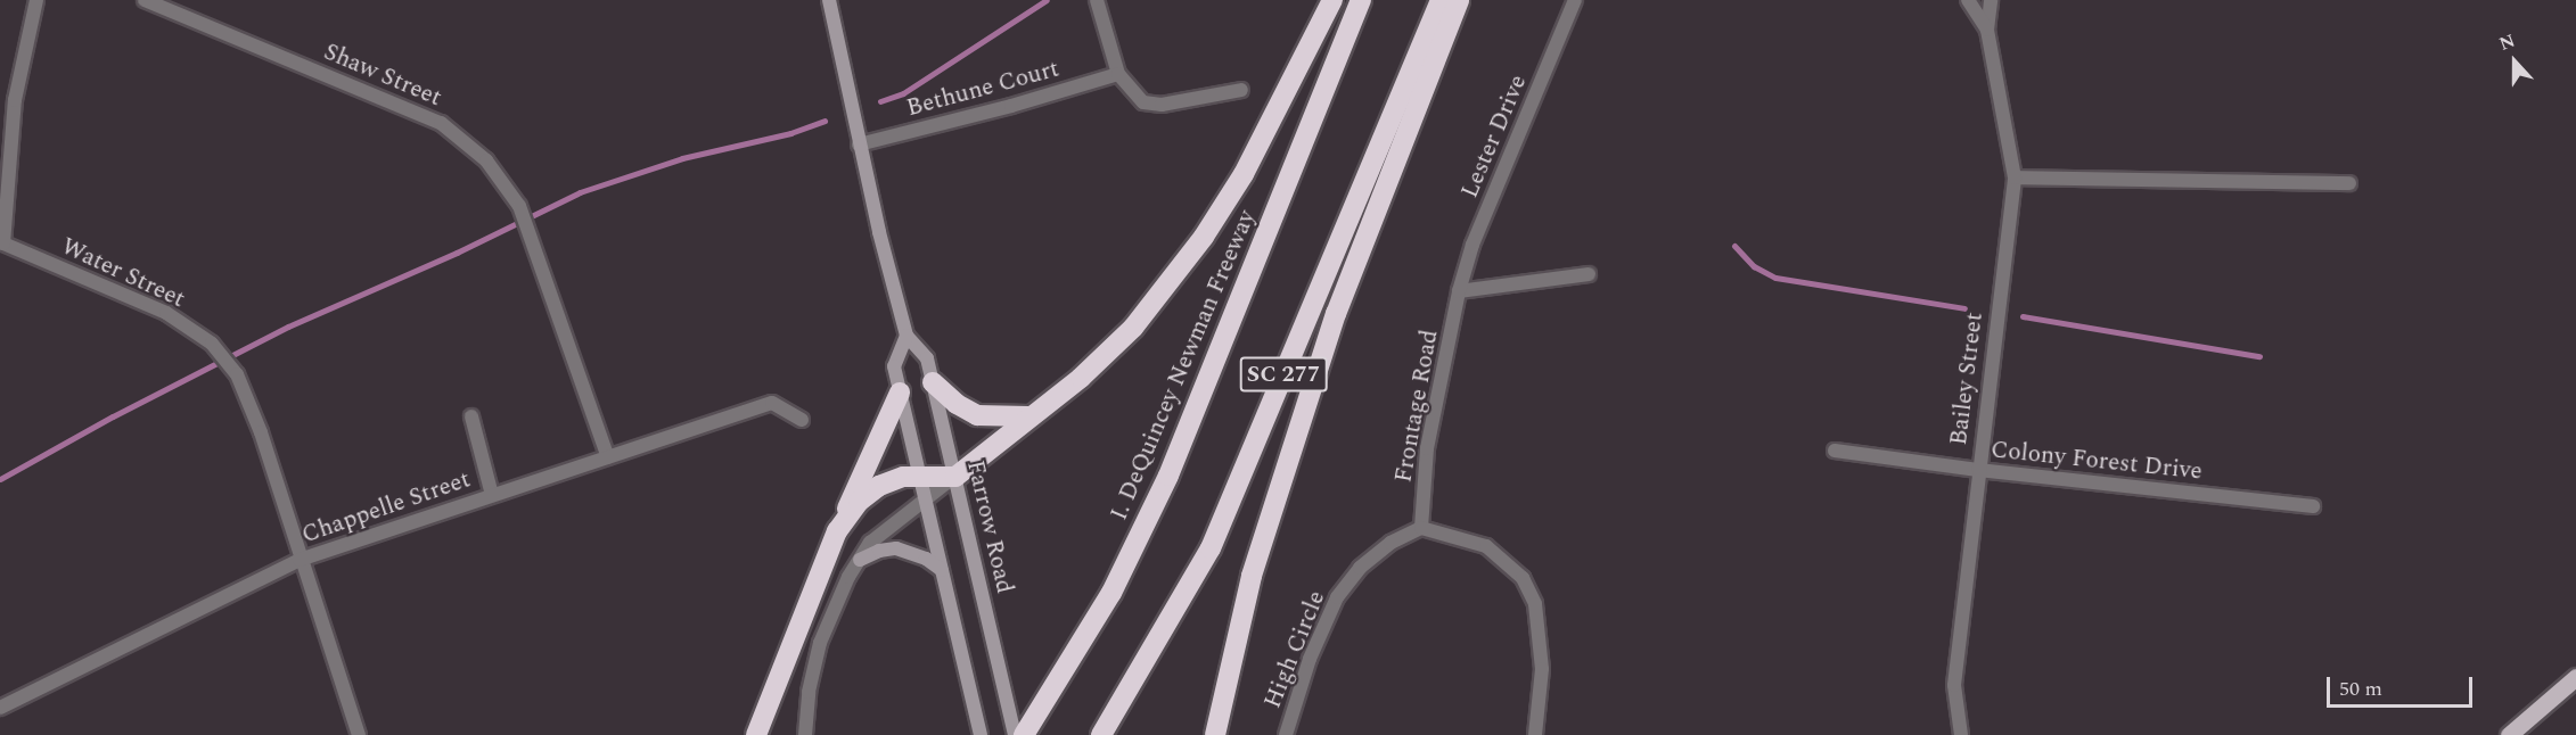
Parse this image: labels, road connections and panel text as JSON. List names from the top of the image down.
{
  "streets": {
    "highway": ["I. DeQuincey Newman Freeway", "SC 277"],
    "main road": ["Farrow Road"],
    "street": [
      "Shaw Street",
      "Bethune Court",
      "Lester Drive",
      "Water Street",
      "Bailey Street",
      "Frontage Road",
      "Colony Forest Drive",
      "Chappelle Street",
      "High Circle"
    ]
  },
  "crossings": [
    ["Shaw Street", "Chappelle Street"],
    ["Bethune Court", "Farrow Road"],
    ["Lester Drive", "Frontage Road"],
    ["Water Street", "Chappelle Street"],
    ["Bailey Street", "Colony Forest Drive"],
    ["Frontage Road", "High Circle"]
  ],
  "scale_bar": "50 m",
  "north": "top"
}
